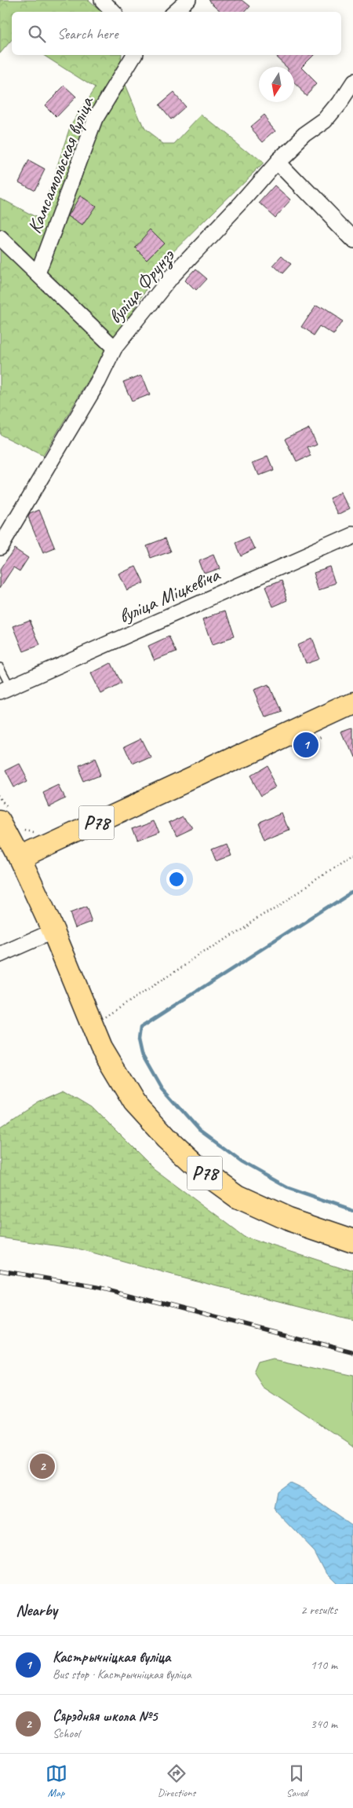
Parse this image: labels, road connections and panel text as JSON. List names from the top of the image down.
{
  "streets": {
    "main road": ["Р78"],
    "street": ["Камсамольская вуліца", "вуліца Фрунзэ", "вуліца Міцкевіча"]
  },
  "north": "bottom",
  "page": {
    "search": "Search here",
    "pins": ["1", "2"],
    "heading": ["Nearby", "2 results"],
    "list": [
      {
        "mark": "1",
        "name": "Кастрычніцкая вуліца",
        "note": "Bus stop · Кастрычніцкая вуліца",
        "value": "110 m"
      },
      {
        "mark": "2",
        "name": "Сярэдняя школа №5",
        "note": "School",
        "value": "340 m"
      }
    ],
    "nav": ["Map", "Directions", "Saved"]
  }
}
